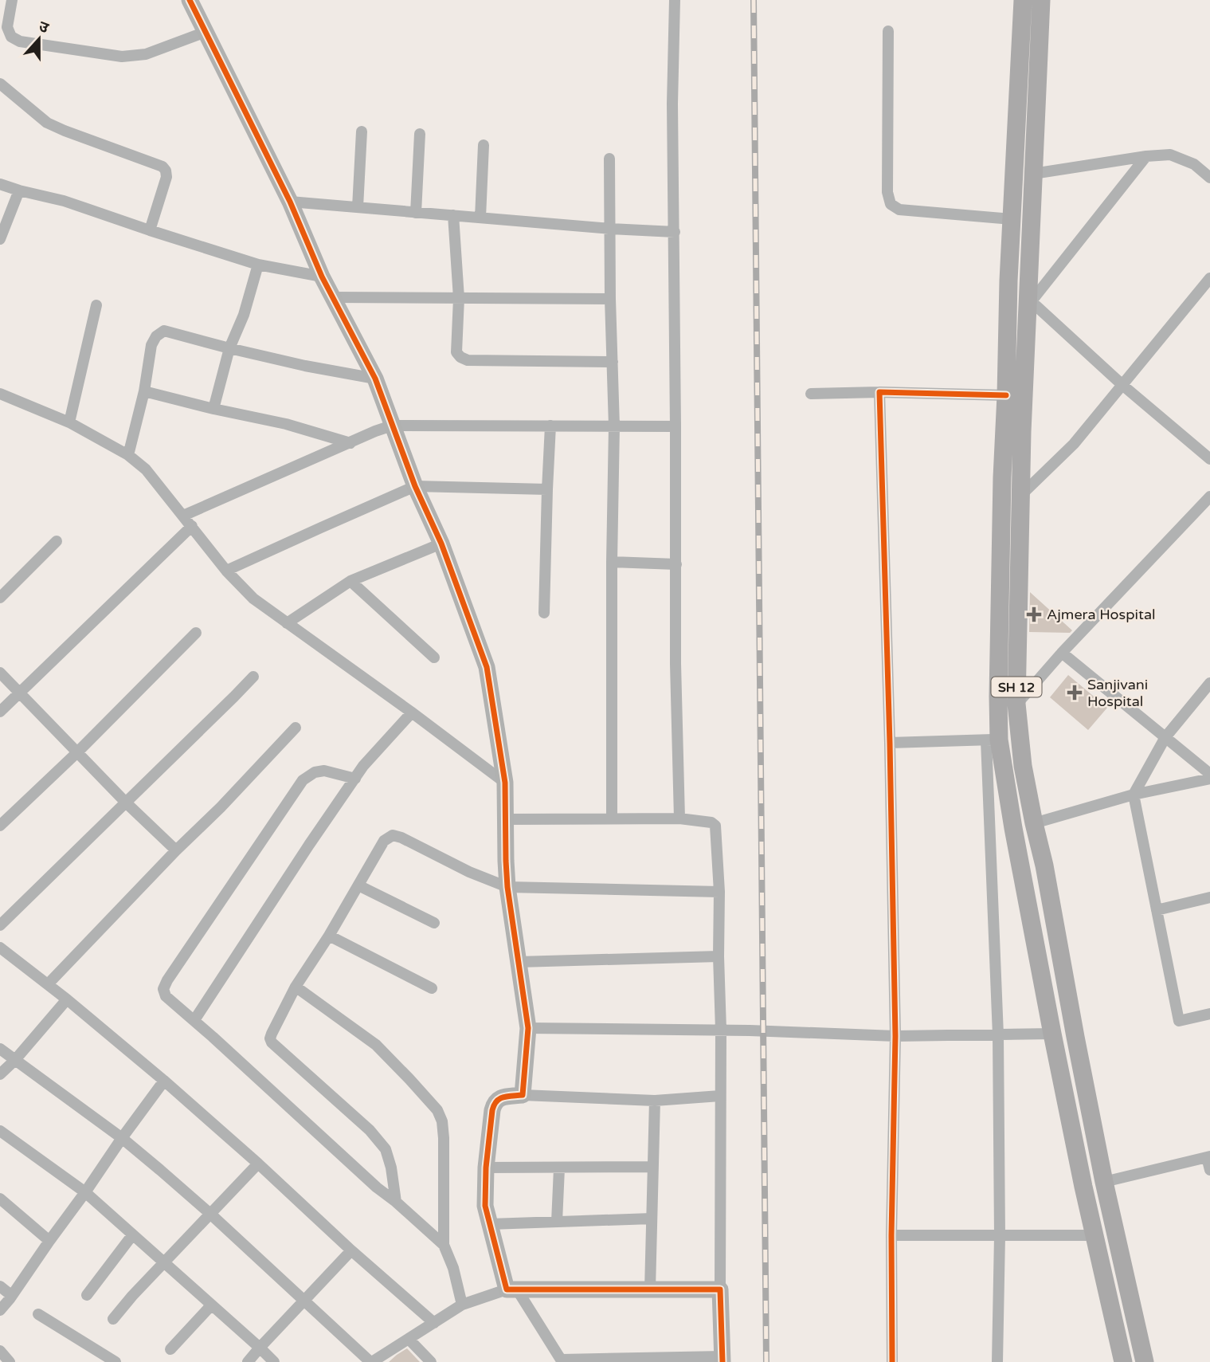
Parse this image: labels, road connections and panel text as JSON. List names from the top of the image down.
{
  "streets": {
    "main road": ["SH 12"]
  },
  "places": {
    "health": ["Ajmera Hospital", "Sanjivani Hospital"]
  },
  "north": "top"
}
